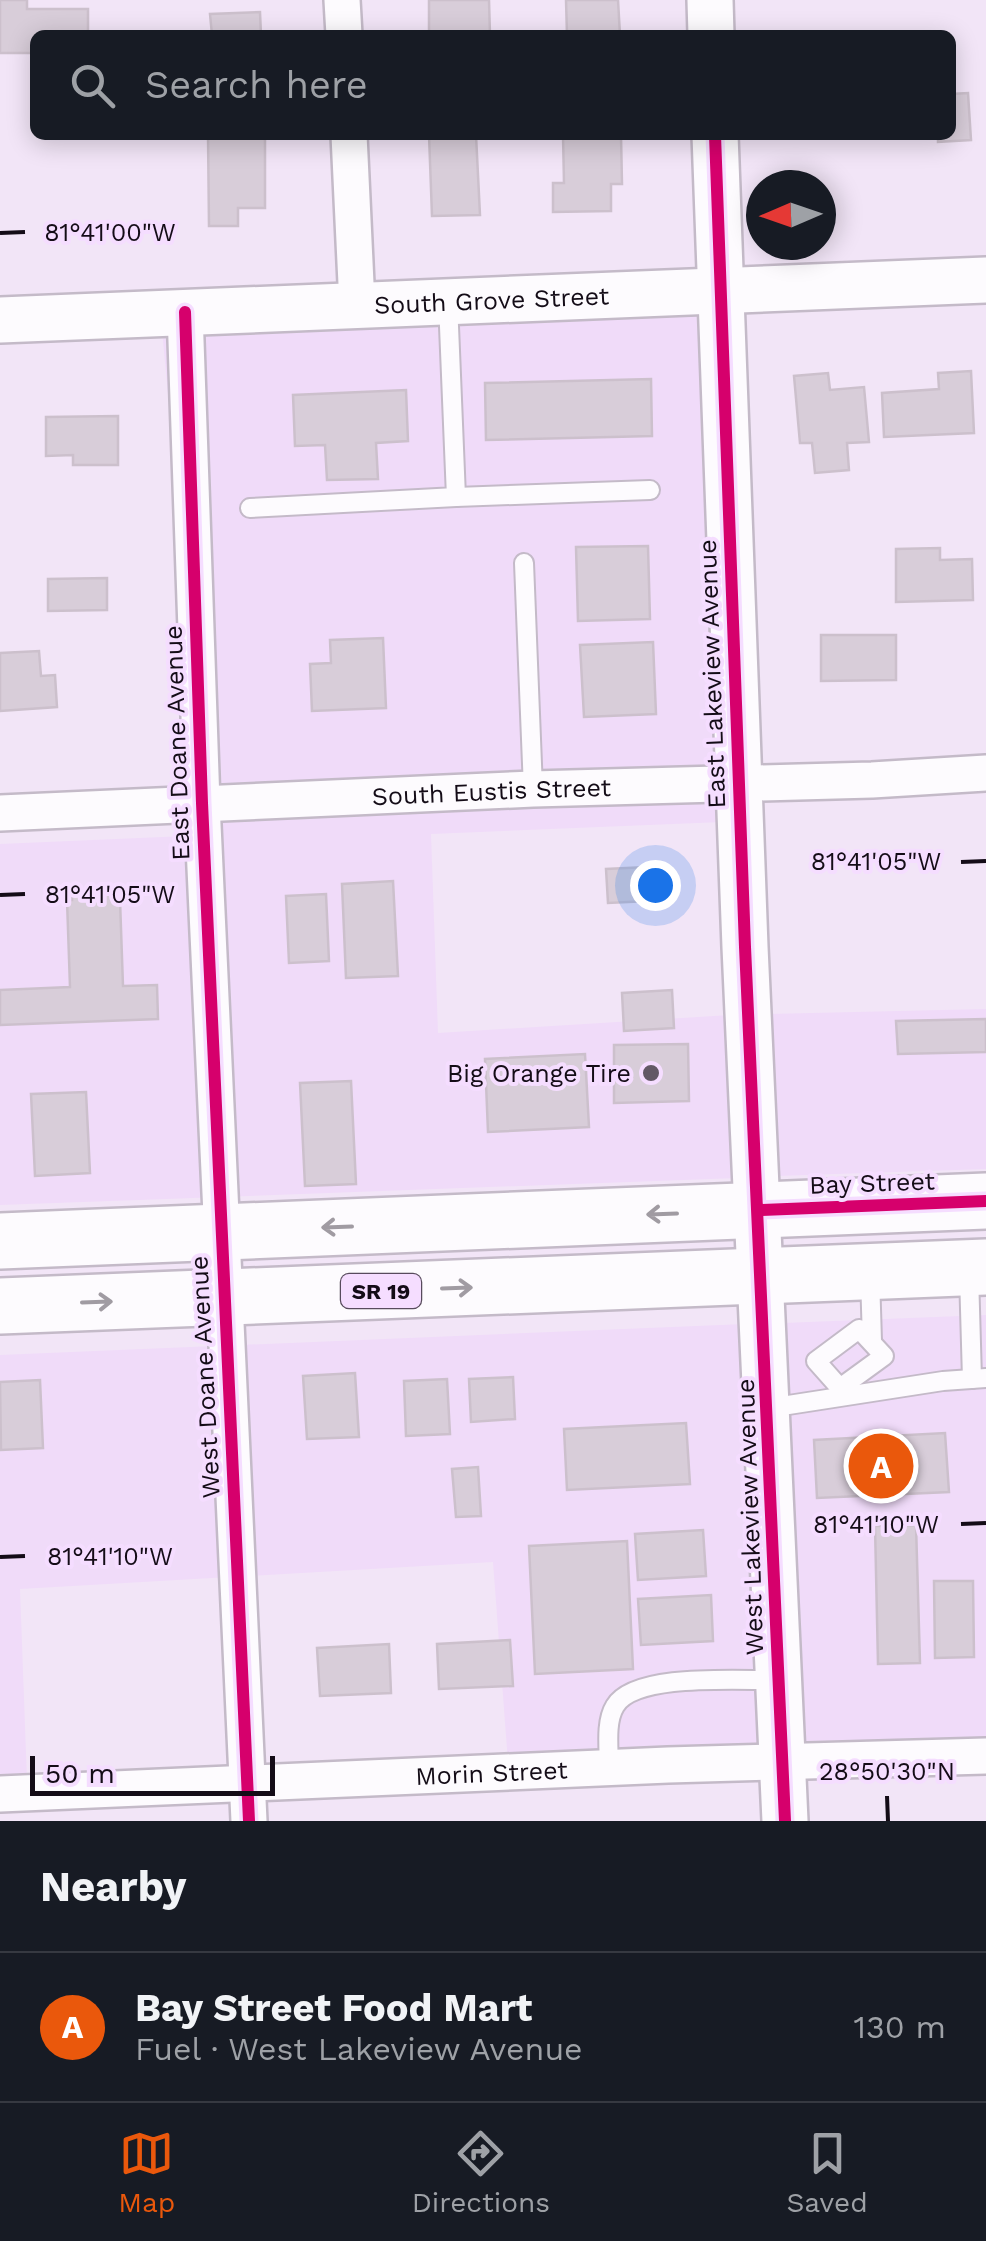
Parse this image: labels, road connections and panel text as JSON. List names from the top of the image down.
{
  "streets": {
    "main road": ["Bay Street", "SR 19"],
    "street": [
      "South Grove Street",
      "East Lakeview Avenue",
      "East Doane Avenue",
      "South Eustis Street",
      "West Doane Avenue",
      "West Lakeview Avenue",
      "Morin Street"
    ]
  },
  "crossings": [
    ["South Grove Street", "East Lakeview Avenue"],
    ["South Grove Street", "East Doane Avenue"],
    ["East Lakeview Avenue", "South Eustis Street"],
    ["East Lakeview Avenue", "Bay Street"],
    ["East Lakeview Avenue", "West Lakeview Avenue"],
    ["East Doane Avenue", "South Eustis Street"],
    ["East Doane Avenue", "Bay Street"],
    ["East Doane Avenue", "West Doane Avenue"],
    ["Bay Street", "West Doane Avenue"],
    ["Bay Street", "West Lakeview Avenue"],
    ["SR 19", "West Doane Avenue"],
    ["SR 19", "West Lakeview Avenue"],
    ["West Doane Avenue", "Morin Street"],
    ["West Lakeview Avenue", "Morin Street"]
  ],
  "places": ["Big Orange Tire"],
  "scale_bar": "50 m",
  "north": "left",
  "page": {
    "search": "Search here",
    "pins": "A",
    "scale": "50 m",
    "heading": "Nearby",
    "list": [
      {
        "mark": "A",
        "name": "Bay Street Food Mart",
        "note": "Fuel · West Lakeview Avenue",
        "value": "130 m"
      }
    ],
    "nav": ["Map", "Directions", "Saved"]
  },
  "coordinates": [
    "81°41'00\"W",
    "81°41'05\"W",
    "81°41'10\"W",
    "28°50'30\"N"
  ]
}
